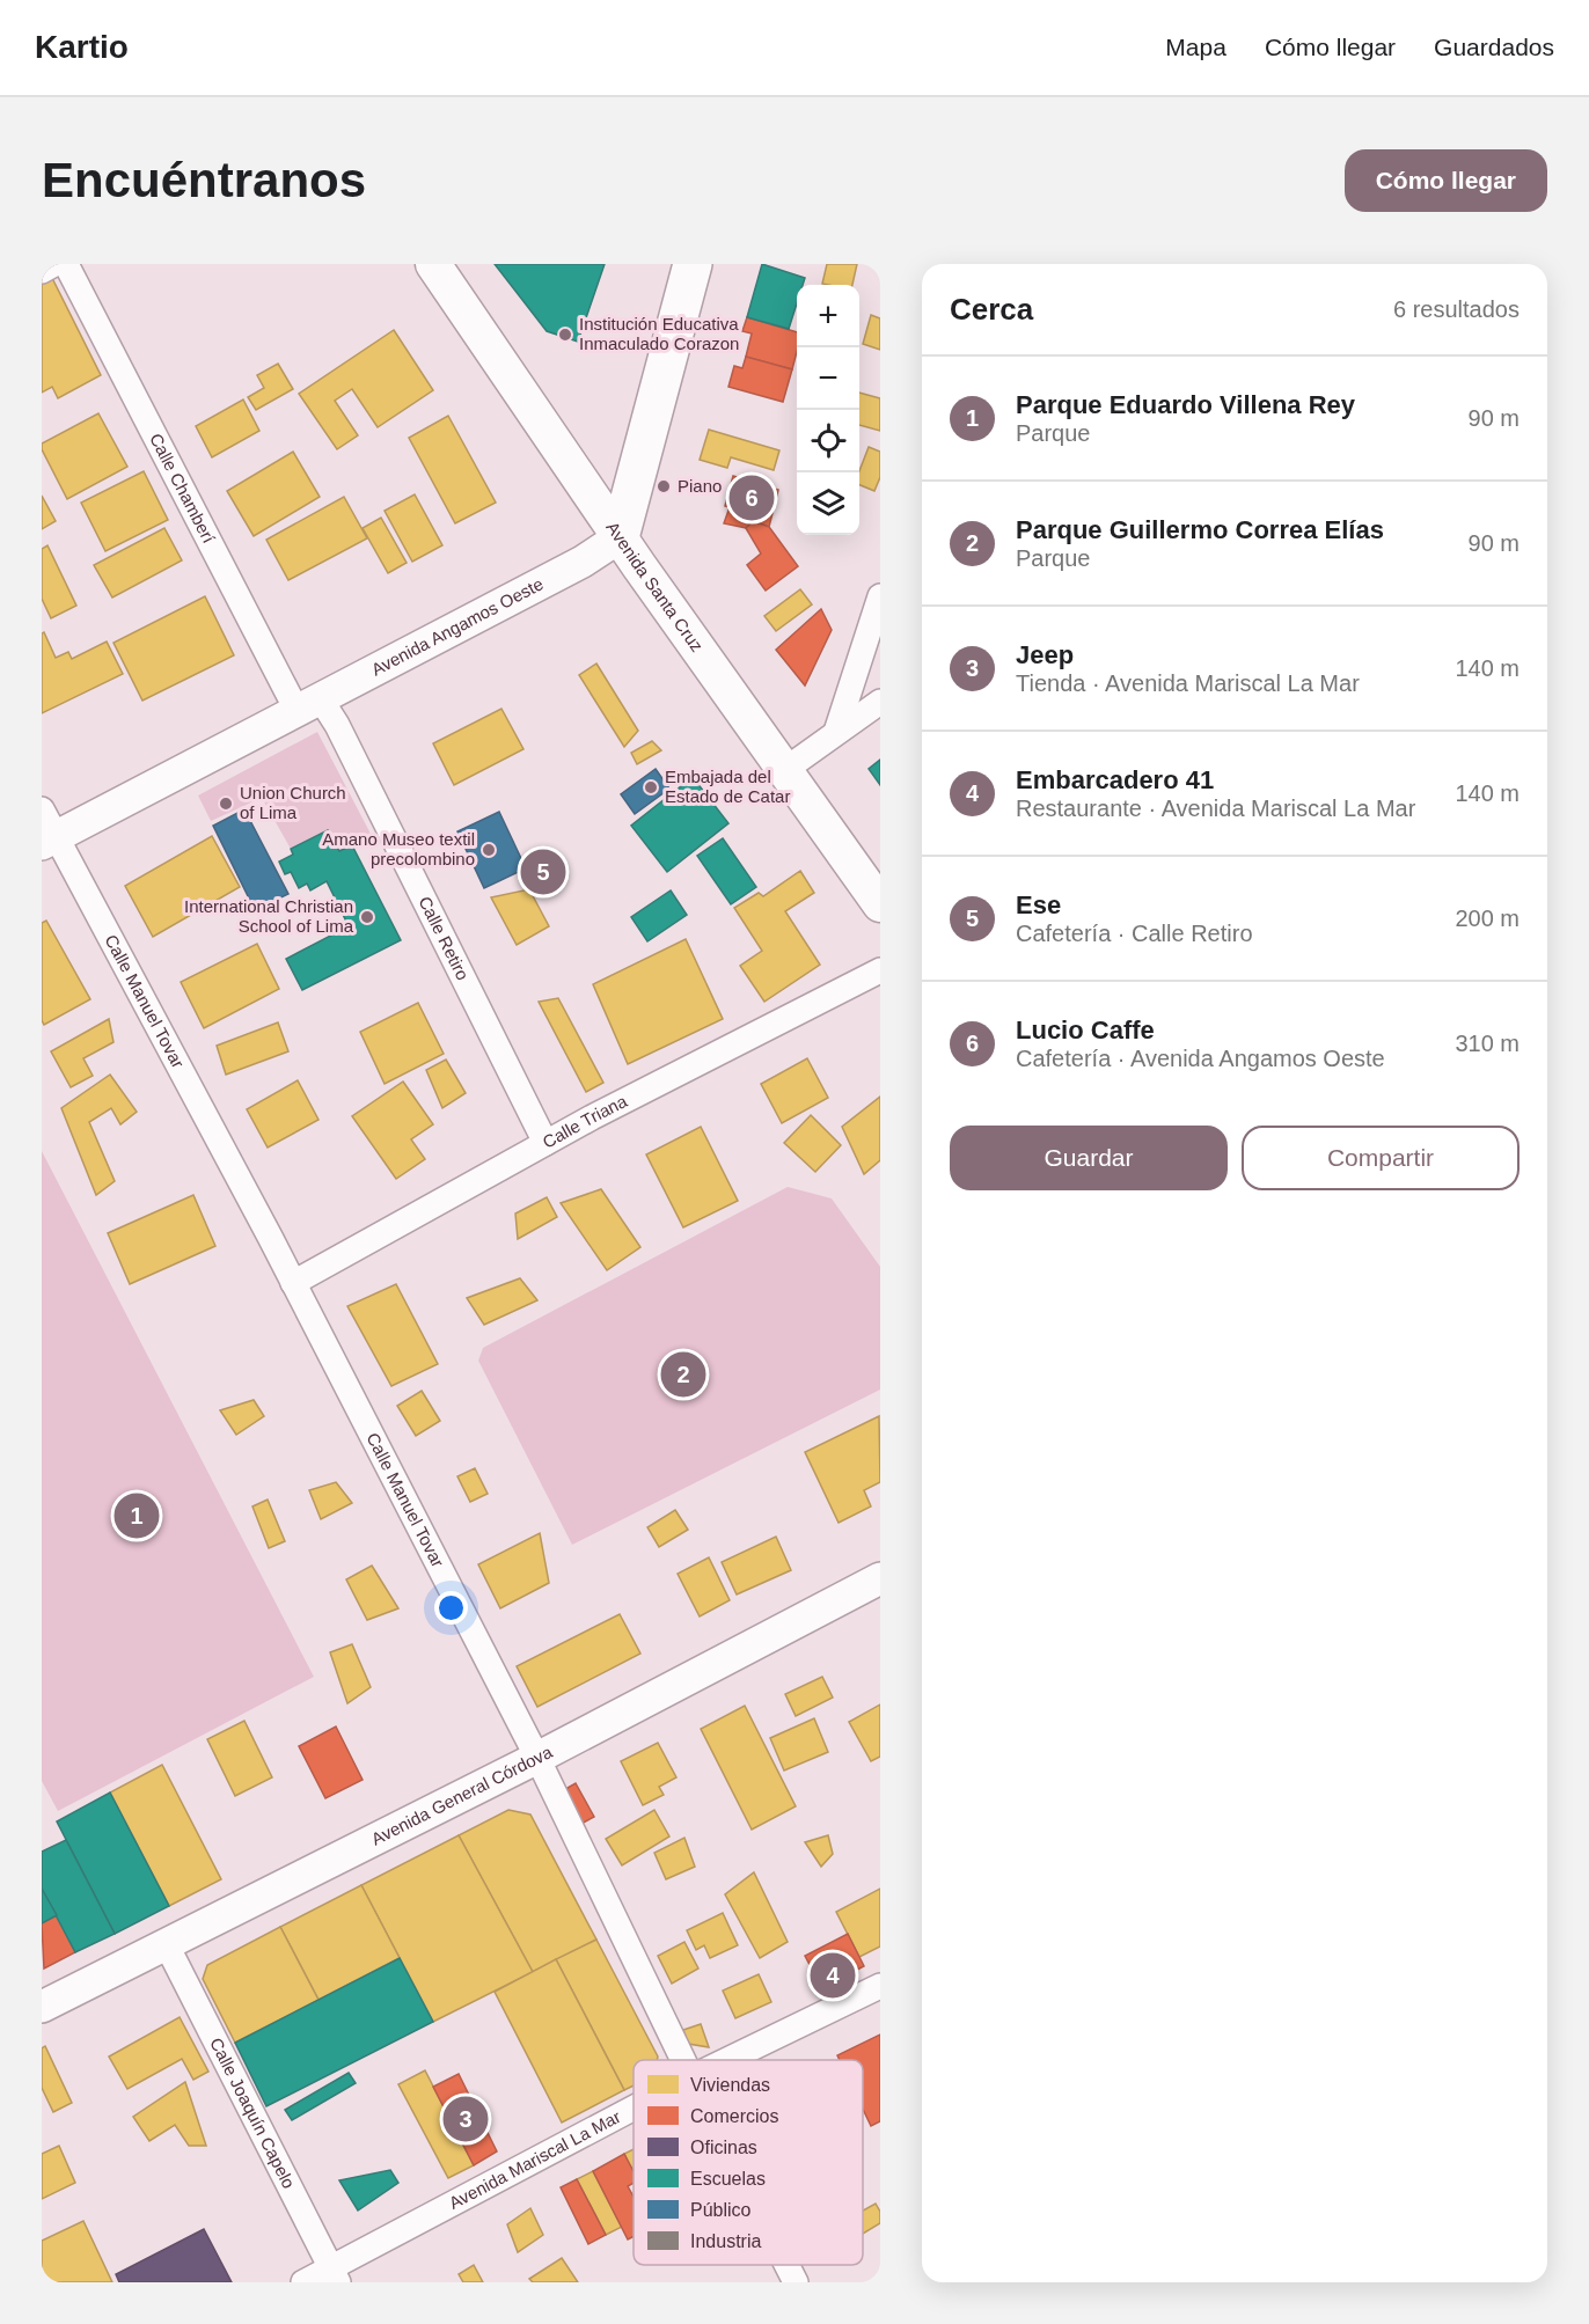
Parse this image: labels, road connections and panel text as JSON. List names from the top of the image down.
{
  "streets": {
    "main road": ["Avenida Santa Cruz"],
    "street": [
      "Calle Chamberí",
      "Avenida Angamos Oeste",
      "Calle Retiro",
      "Calle Manuel Tovar",
      "Calle Triana",
      "Avenida General Córdova",
      "Calle Joaquín Capelo",
      "Avenida Mariscal La Mar"
    ]
  },
  "crossings": [
    ["Calle Chamberí", "Avenida Angamos Oeste"],
    ["Calle Chamberí", "Calle Retiro"],
    ["Avenida Santa Cruz", "Avenida Angamos Oeste"],
    ["Avenida Angamos Oeste", "Calle Retiro"],
    ["Avenida Angamos Oeste", "Calle Manuel Tovar"],
    ["Calle Retiro", "Calle Triana"],
    ["Calle Manuel Tovar", "Calle Triana"],
    ["Calle Manuel Tovar", "Avenida General Córdova"],
    ["Avenida General Córdova", "Calle Joaquín Capelo"],
    ["Calle Joaquín Capelo", "Avenida Mariscal La Mar"]
  ],
  "places": [
    "Institución Educativa Inmaculado Corazon",
    "Piano",
    "Embajada del Estado de Catar",
    "Union Church of Lima",
    "Amano Museo textil precolombino",
    "International Christian School of Lima"
  ],
  "legend": [
    "Viviendas",
    "Comercios",
    "Oficinas",
    "Escuelas",
    "Público",
    "Industria"
  ],
  "page": {
    "header": "Kartio",
    "nav": ["Mapa", "Cómo llegar", "Guardados"],
    "buttons": [
      "Cómo llegar",
      ["Guardar", "Compartir"]
    ],
    "title": "Encuéntranos",
    "heading": ["Cerca", "6 resultados"],
    "map_buttons": ["+", "−"],
    "list": [
      {
        "mark": "1",
        "name": "Parque Eduardo Villena Rey",
        "note": "Parque",
        "value": "90 m"
      },
      {
        "mark": "2",
        "name": "Parque Guillermo Correa Elías",
        "note": "Parque",
        "value": "90 m"
      },
      {
        "mark": "3",
        "name": "Jeep",
        "note": "Tienda · Avenida Mariscal La Mar",
        "value": "140 m"
      },
      {
        "mark": "4",
        "name": "Embarcadero 41",
        "note": "Restaurante · Avenida Mariscal La Mar",
        "value": "140 m"
      },
      {
        "mark": "5",
        "name": "Ese",
        "note": "Cafetería · Calle Retiro",
        "value": "200 m"
      },
      {
        "mark": "6",
        "name": "Lucio Caffe",
        "note": "Cafetería · Avenida Angamos Oeste",
        "value": "310 m"
      }
    ],
    "pins": [
      "6",
      "5",
      "2",
      "1",
      "4",
      "3"
    ]
  }
}
